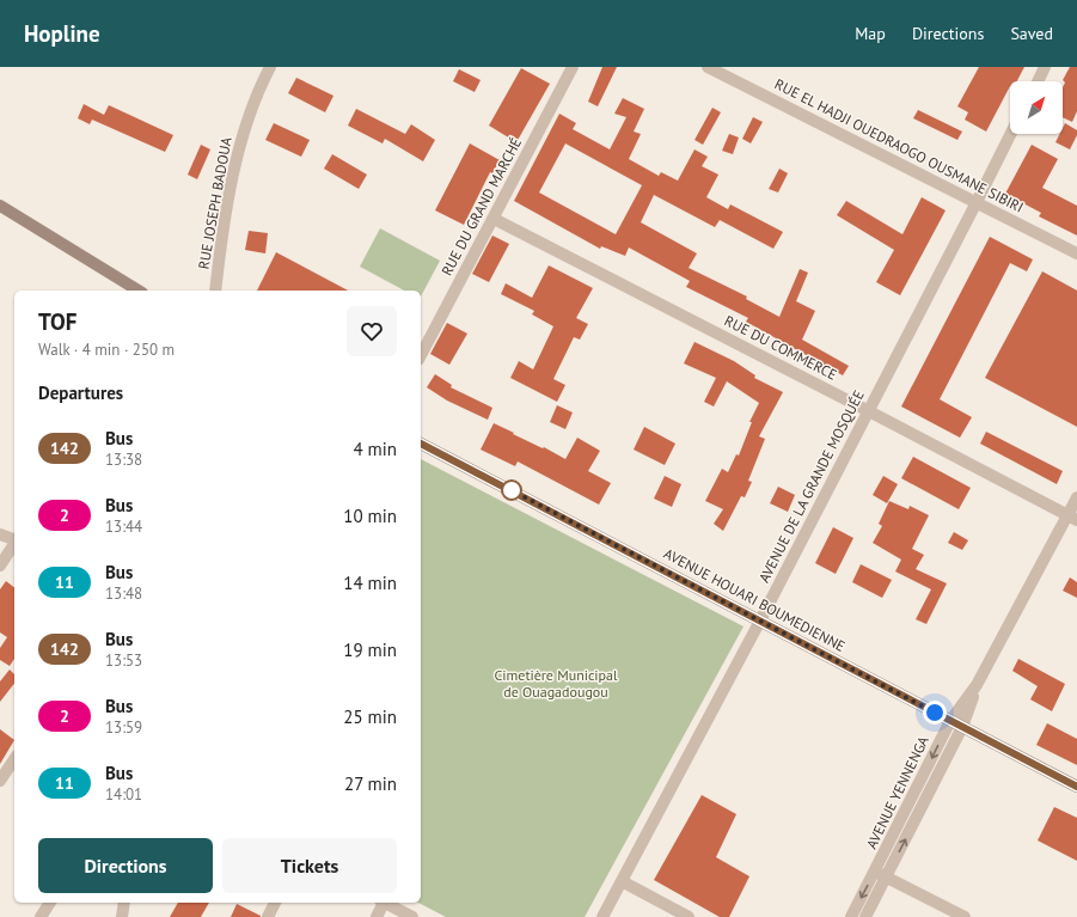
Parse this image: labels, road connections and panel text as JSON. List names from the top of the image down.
{
  "streets": {
    "main road": ["AVENUE HOUARI BOUMEDIENNE"],
    "street": [
      "RUE EL HADJI OUEDRAOGO OUSMANE SIBIRI",
      "RUE JOSEPH BADOUA",
      "RUE DU GRAND MARCHÉ",
      "RUE DU COMMERCE",
      "AVENUE DE LA GRANDE MOSQUÉE",
      "AVENUE YENNENGA"
    ]
  },
  "crossings": [
    ["RUE EL HADJI OUEDRAOGO OUSMANE SIBIRI", "AVENUE DE LA GRANDE MOSQUÉE"],
    ["RUE DU GRAND MARCHÉ", "RUE DU COMMERCE"],
    ["RUE DU COMMERCE", "AVENUE DE LA GRANDE MOSQUÉE"],
    ["RUE DU COMMERCE", "AVENUE YENNENGA"],
    ["AVENUE DE LA GRANDE MOSQUÉE", "AVENUE HOUARI BOUMEDIENNE"],
    ["AVENUE HOUARI BOUMEDIENNE", "AVENUE YENNENGA"]
  ],
  "parks": ["Cimetière Municipal de Ouagadougou"],
  "lines": ["bus line 142"],
  "north": "top right",
  "page": {
    "header": "Hopline",
    "nav": ["Map", "Directions", "Saved"],
    "heading": [
      ["TOF", "Walk · 4 min · 250 m"],
      "Departures"
    ],
    "list": [
      {
        "mark": "142",
        "name": "Bus",
        "note": "13:38",
        "value": "4 min"
      },
      {
        "mark": "2",
        "name": "Bus",
        "note": "13:44",
        "value": "10 min"
      },
      {
        "mark": "11",
        "name": "Bus",
        "note": "13:48",
        "value": "14 min"
      },
      {
        "mark": "142",
        "name": "Bus",
        "note": "13:53",
        "value": "19 min"
      },
      {
        "mark": "2",
        "name": "Bus",
        "note": "13:59",
        "value": "25 min"
      },
      {
        "mark": "11",
        "name": "Bus",
        "note": "14:01",
        "value": "27 min"
      }
    ],
    "buttons": ["Directions", "Tickets"]
  }
}
